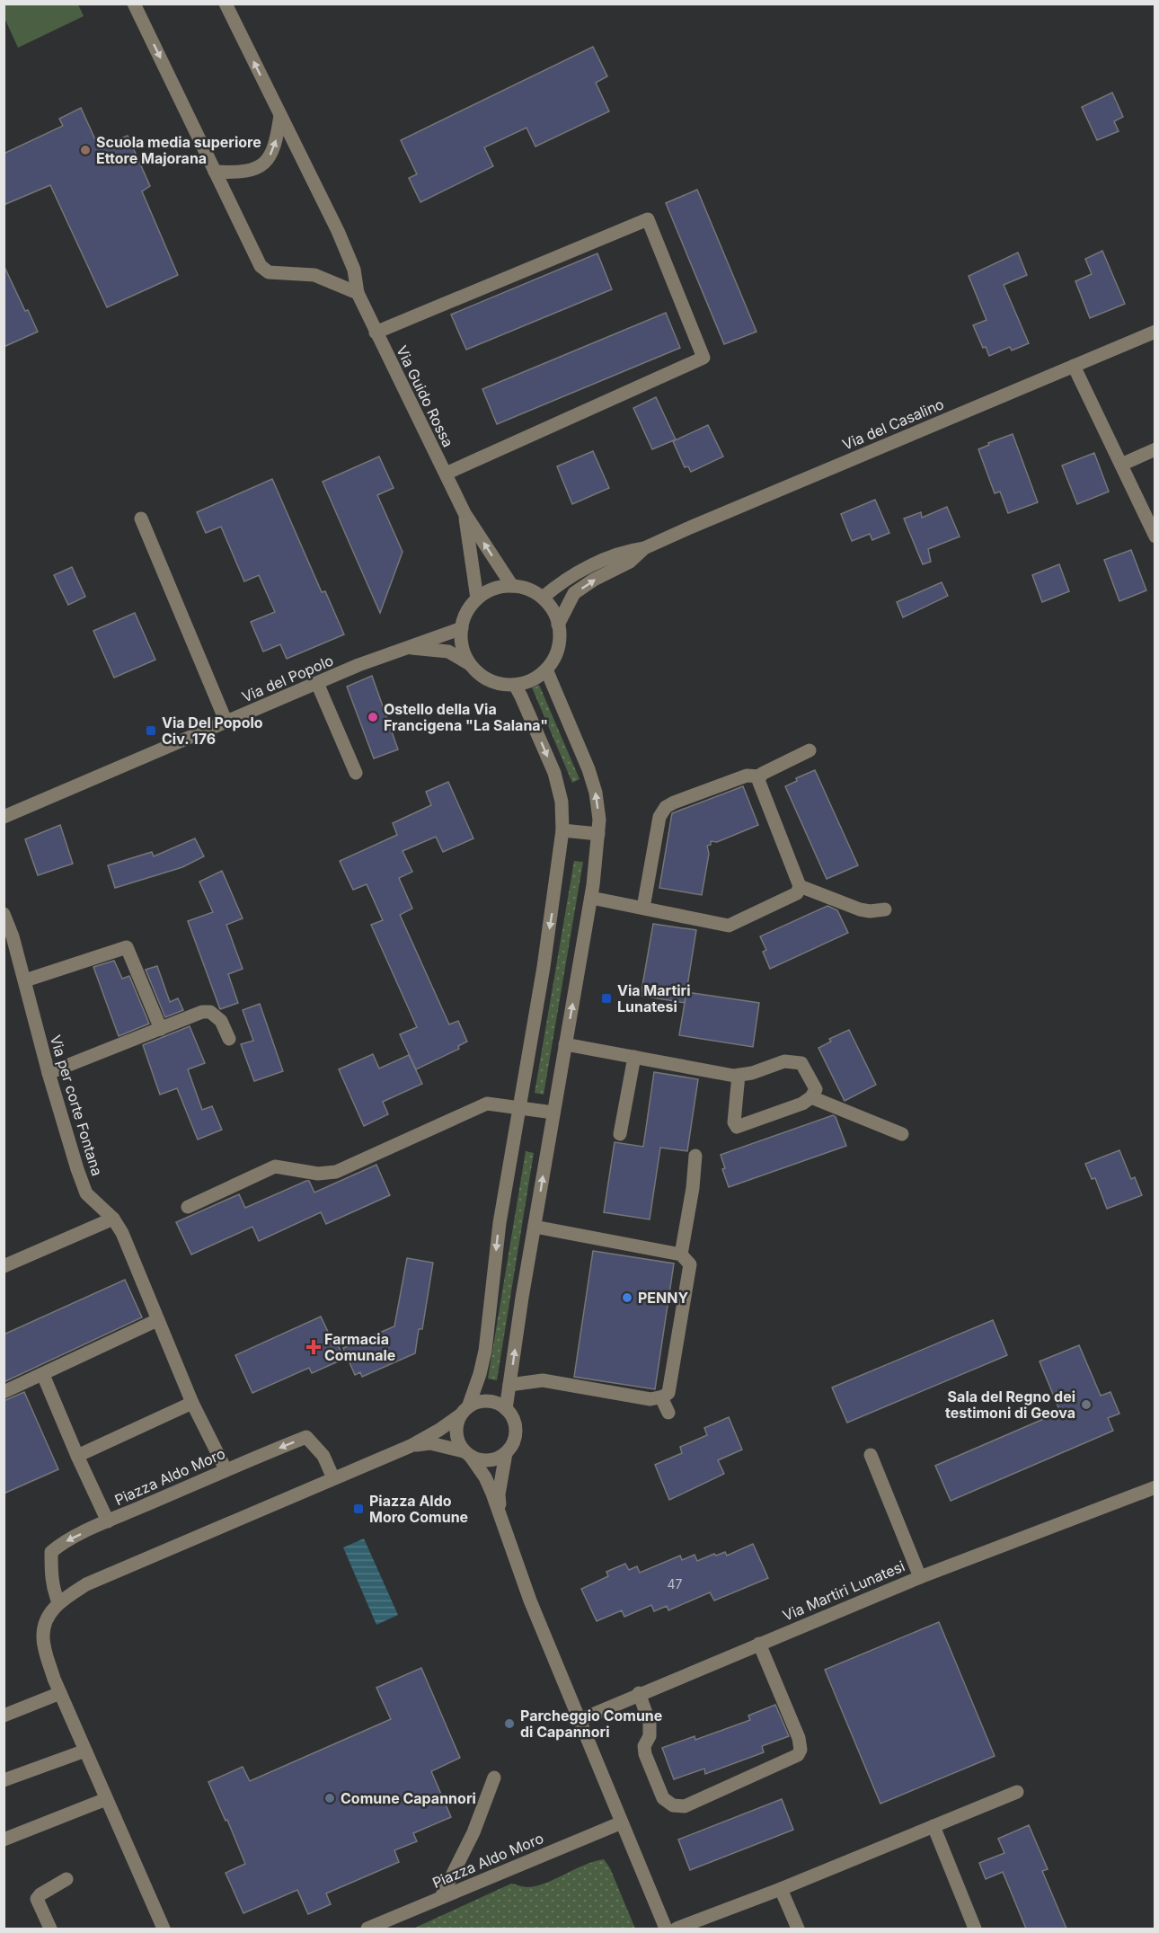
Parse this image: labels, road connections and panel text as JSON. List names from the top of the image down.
{
  "streets": {
    "street": [
      "Via Guido Rossa",
      "Via del Casalino",
      "Via del Popolo",
      "Via per corte Fontana",
      "Piazza Aldo Moro",
      "Via Martiri Lunatesi"
    ]
  },
  "crossings": [
    ["Via Guido Rossa", "Via del Casalino"],
    ["Via Guido Rossa", "Via del Popolo"],
    ["Via del Casalino", "Via del Popolo"],
    ["Via per corte Fontana", "Piazza Aldo Moro"]
  ],
  "places": {
    "other": [
      "Scuola media superiore Ettore Majorana",
      "Ostello della Via Francigena \"La Salana\"",
      "PENNY",
      "Sala del Regno dei testimoni di Geova",
      "Parcheggio Comune di Capannori",
      "Comune Capannori"
    ],
    "transit": ["Via Del Popolo Civ. 176", "Via Martiri Lunatesi", "Piazza Aldo Moro Comune"],
    "health": ["Farmacia Comunale"]
  },
  "house_numbers": ["47"]
}
